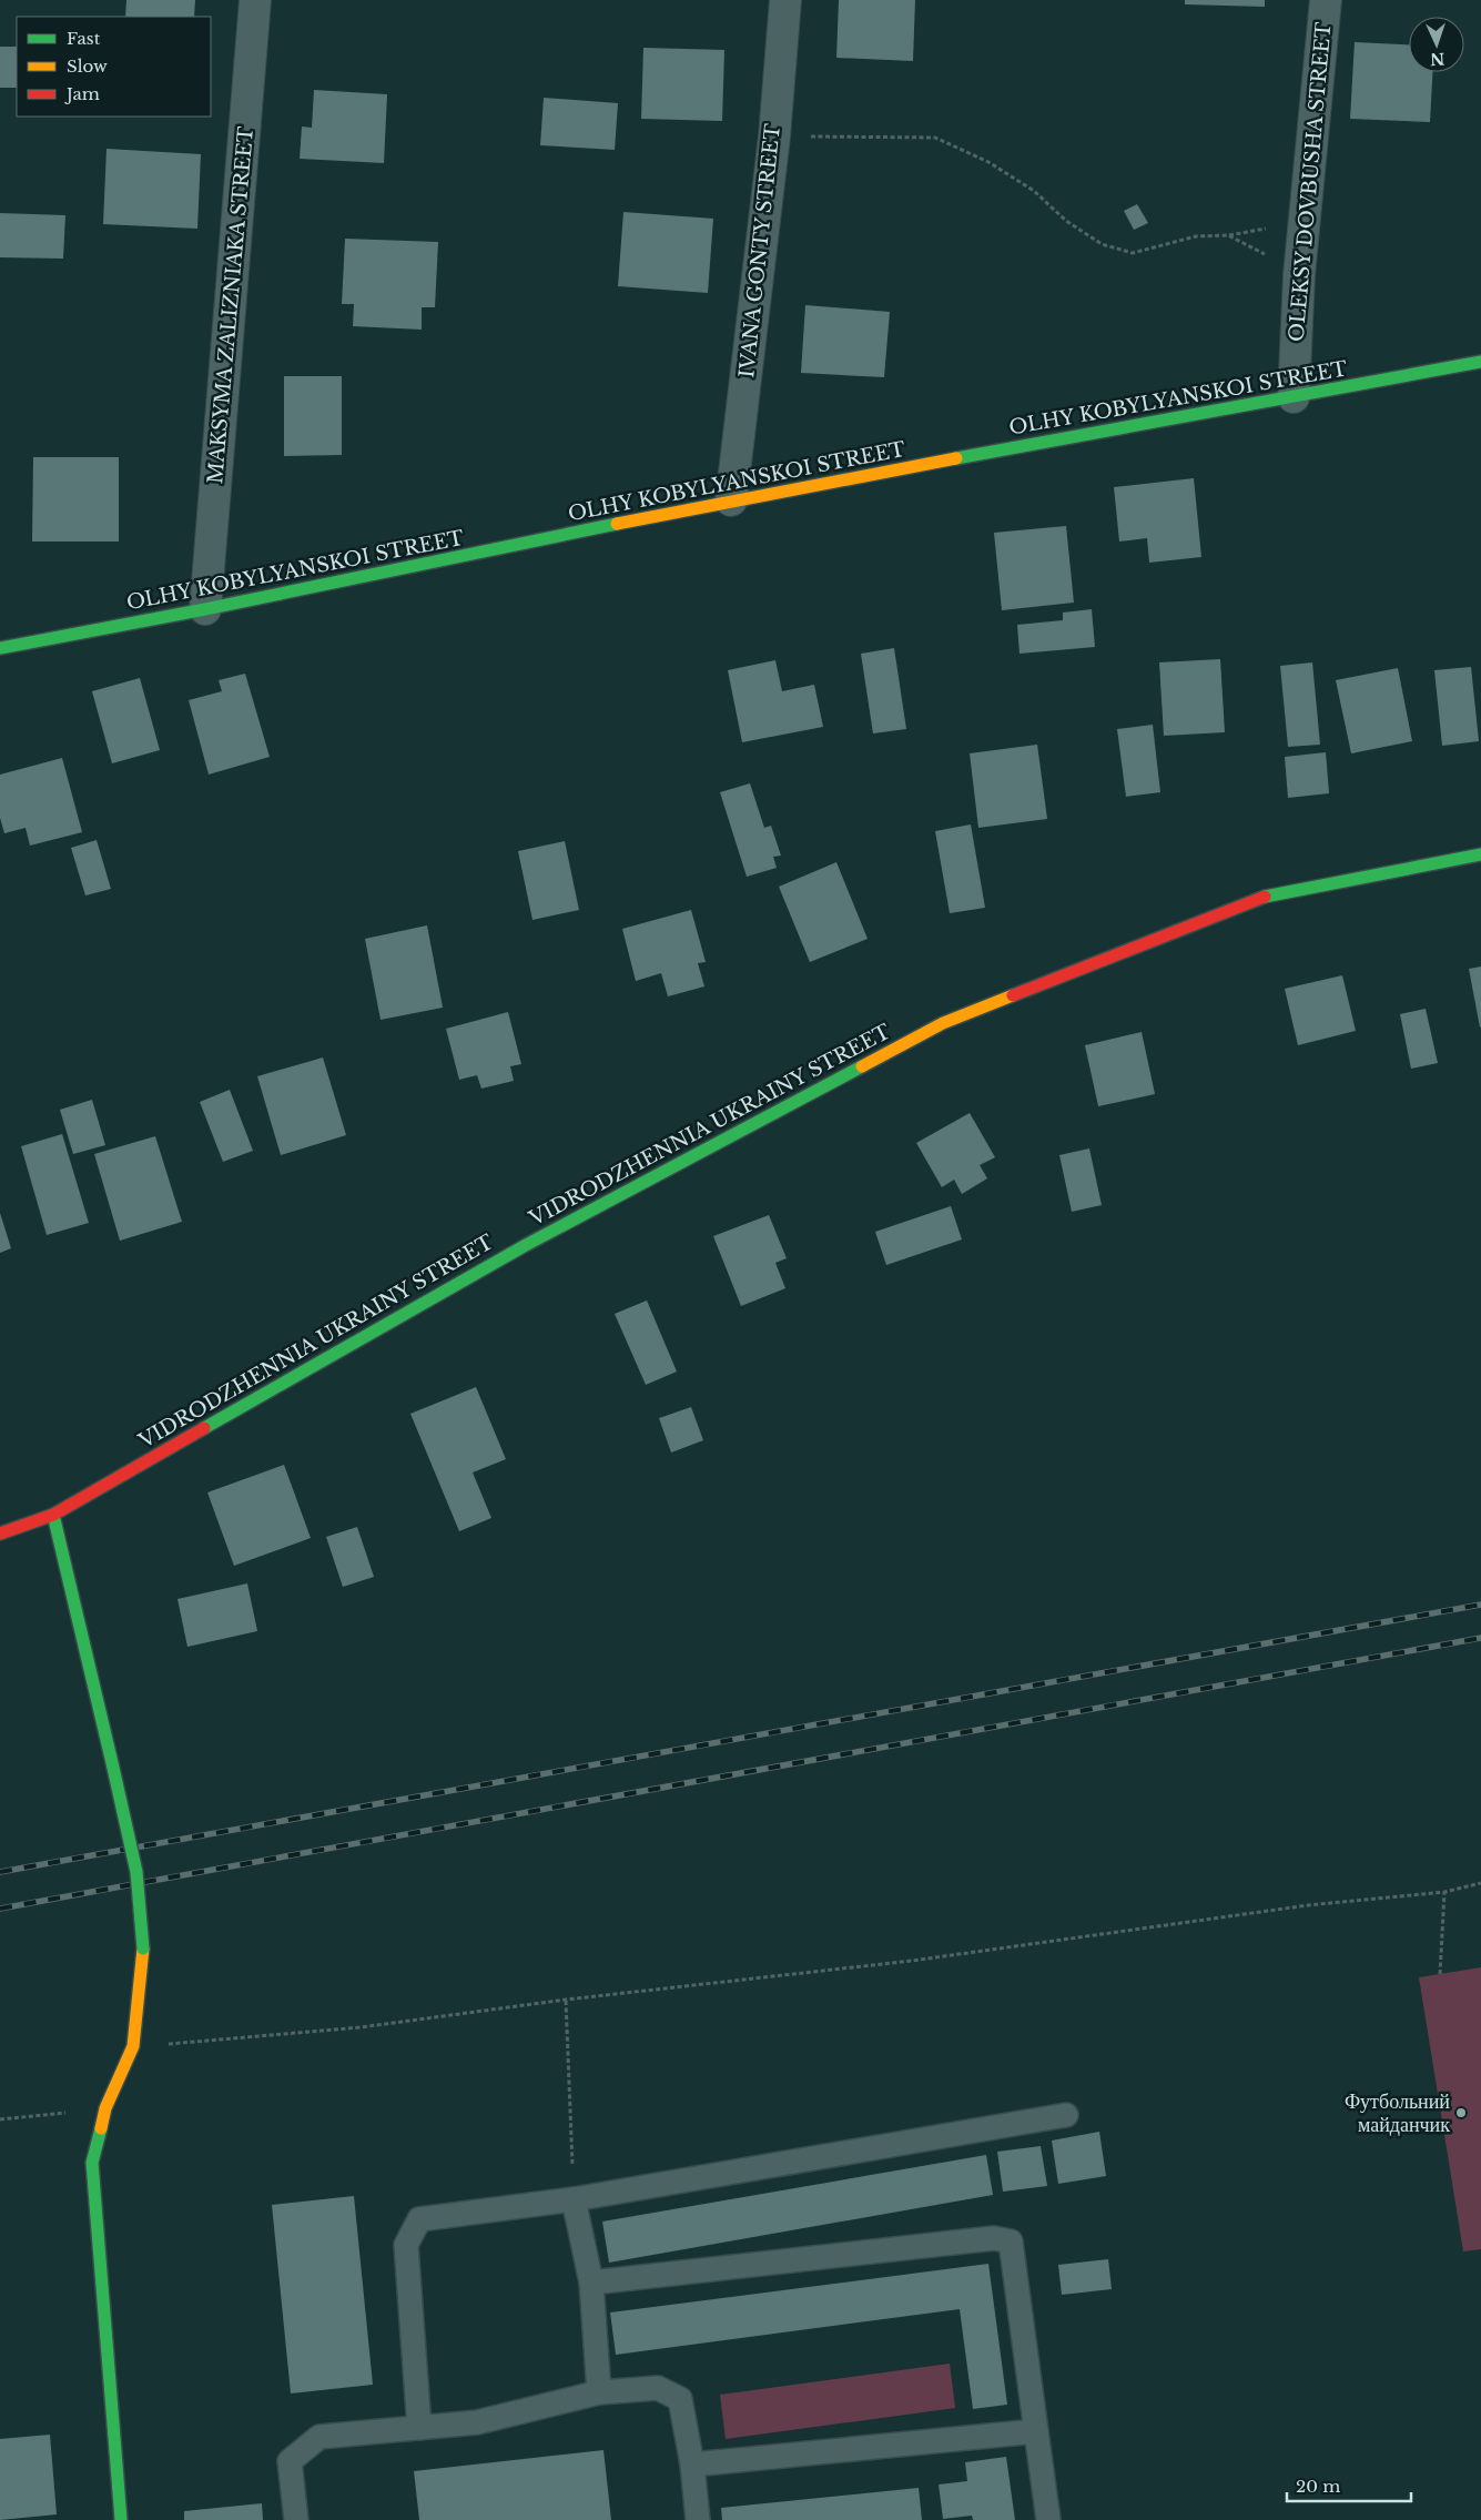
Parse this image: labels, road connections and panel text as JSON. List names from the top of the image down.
{
  "streets": {
    "street": [
      "OLEKSY DOVBUSHA STREET",
      "IVANA GONTY STREET",
      "MAKSYMA ZALIZNIAKA STREET",
      "OLHY KOBYLYANSKOI STREET",
      "VIDRODZHENNIA UKRAINY STREET"
    ]
  },
  "crossings": [
    ["OLEKSY DOVBUSHA STREET", "OLHY KOBYLYANSKOI STREET"],
    ["IVANA GONTY STREET", "OLHY KOBYLYANSKOI STREET"],
    ["MAKSYMA ZALIZNIAKA STREET", "OLHY KOBYLYANSKOI STREET"]
  ],
  "places": ["Футбольний майданчик"],
  "legend": ["Fast", "Slow", "Jam"],
  "scale_bar": "20 m",
  "north": "bottom"
}
